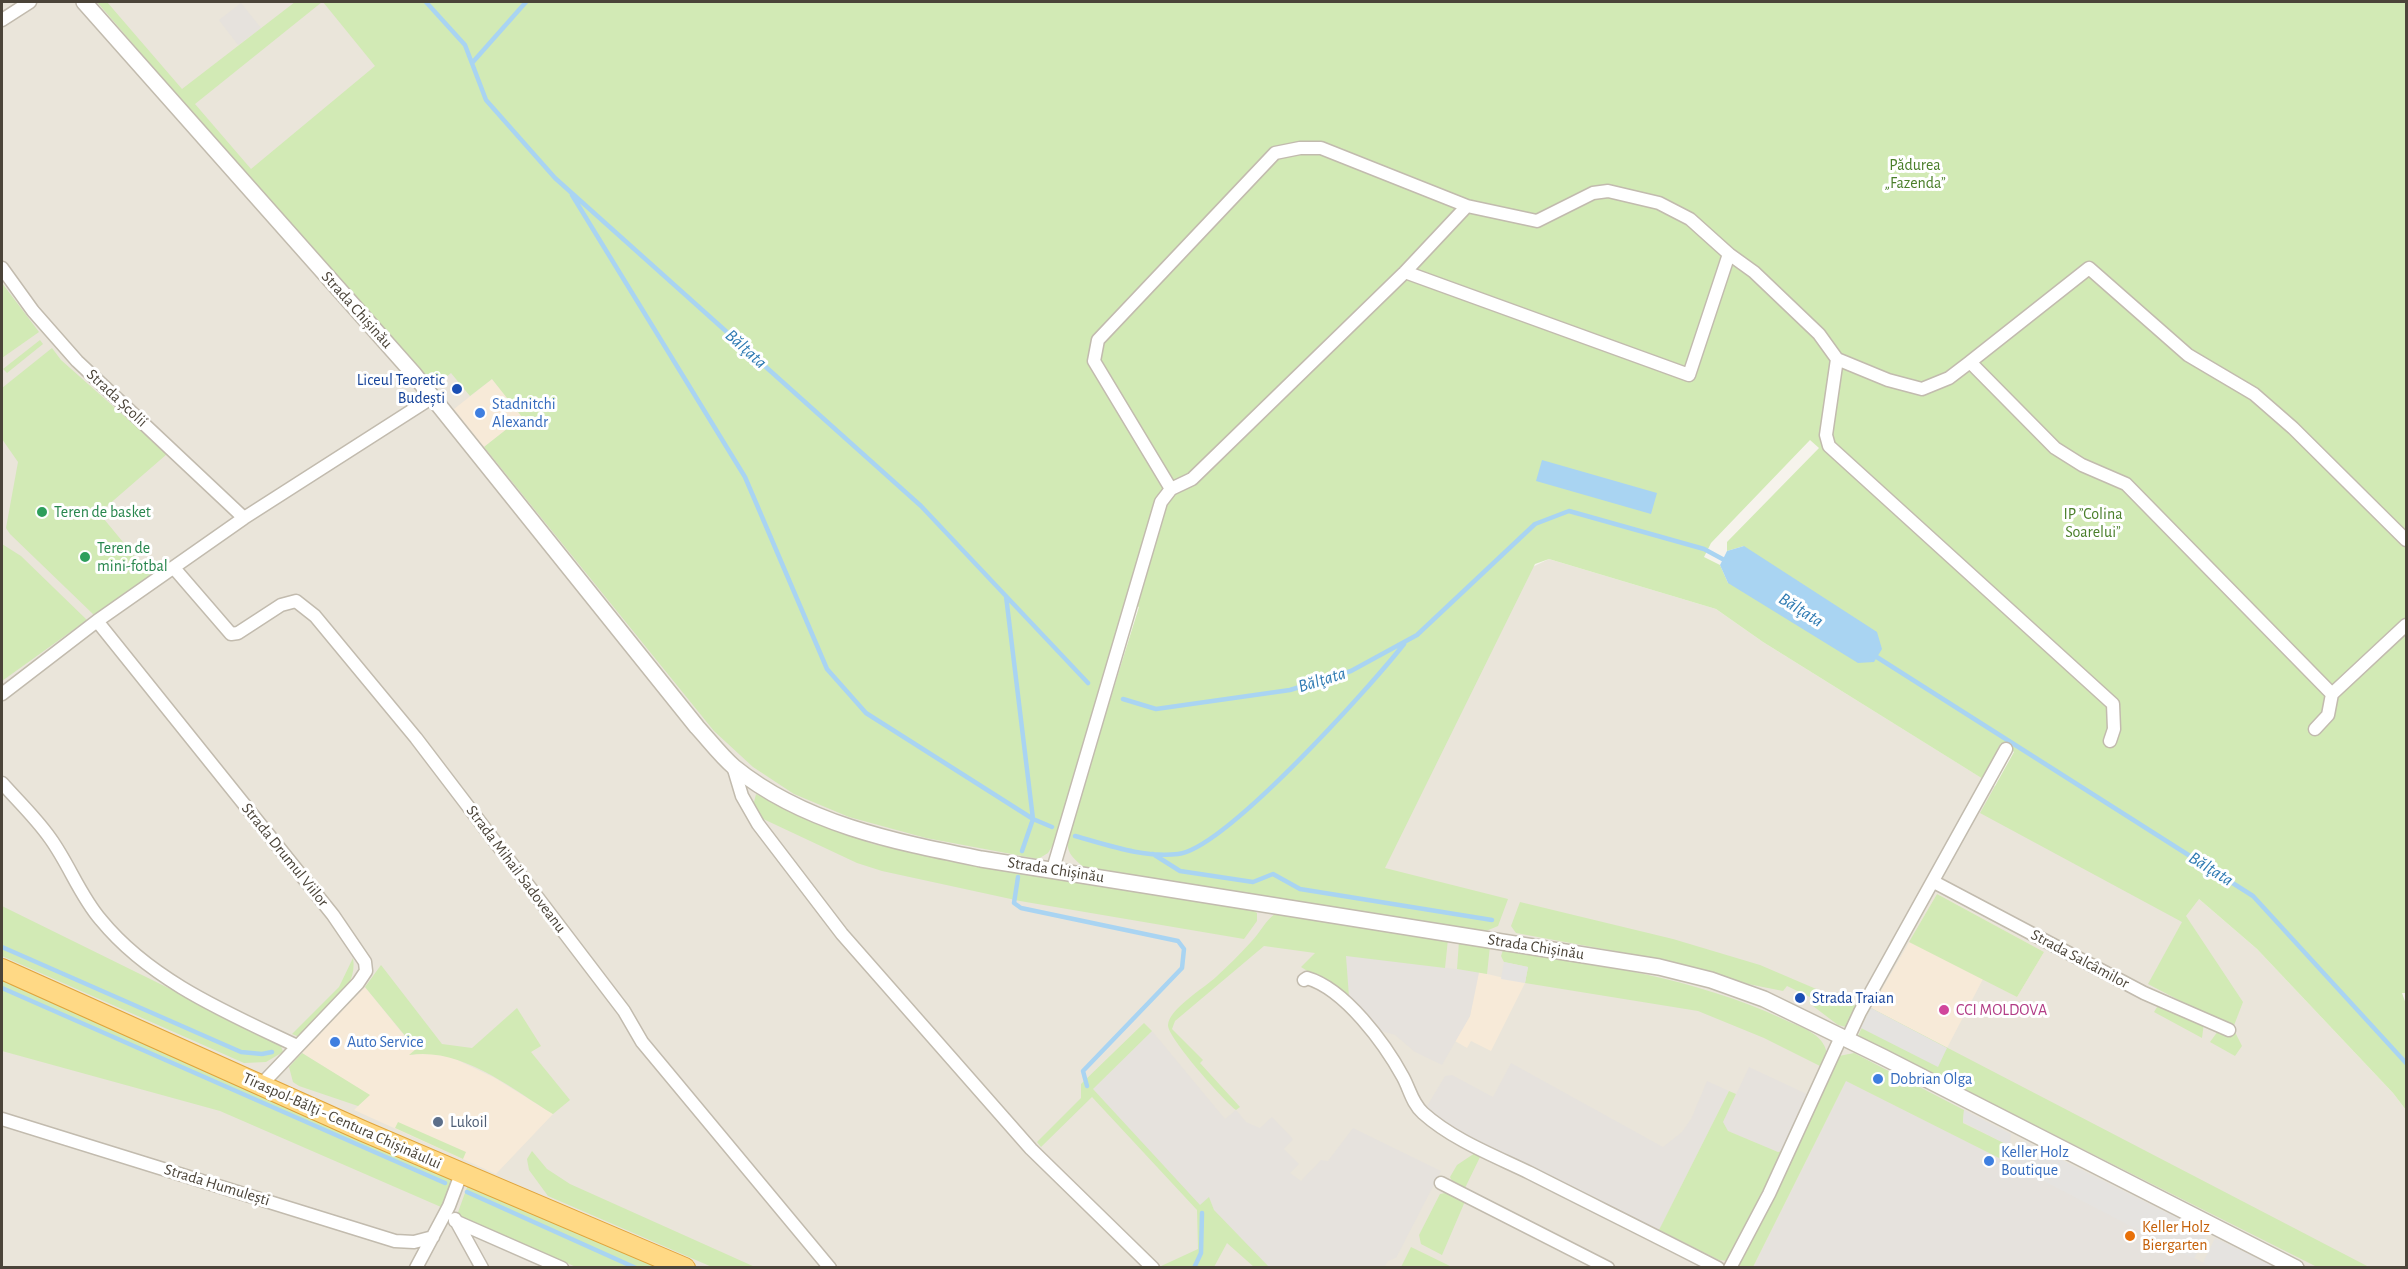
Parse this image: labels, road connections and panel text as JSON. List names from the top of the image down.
{
  "streets": {
    "highway": ["Tiraspol-Bălţi - Centura Chișinăului"],
    "street": [
      "Strada Chișinău",
      "Strada Școlii",
      "Strada Drumul Viilor",
      "Strada Mihail Sadoveanu",
      "Strada Salcâmilor",
      "Strada Humulești"
    ]
  },
  "crossings": [
    ["Strada Drumul Viilor", "Tiraspol-Bălţi - Centura Chișinăului"]
  ],
  "water": ["Bălţata"],
  "parks": ["Pădurea „Fazenda”", "IP ”Colina Soarelui”"],
  "places": [
    "Liceul Teoretic Budești",
    "Stadnitchi Alexandr",
    "Teren de basket",
    "Teren de mini-fotbal",
    "Strada Traian",
    "CCI MOLDOVA",
    "Auto Service",
    "Dobrian Olga",
    "Lukoil",
    "Keller Holz Boutique",
    "Keller Holz Biergarten"
  ]
}
